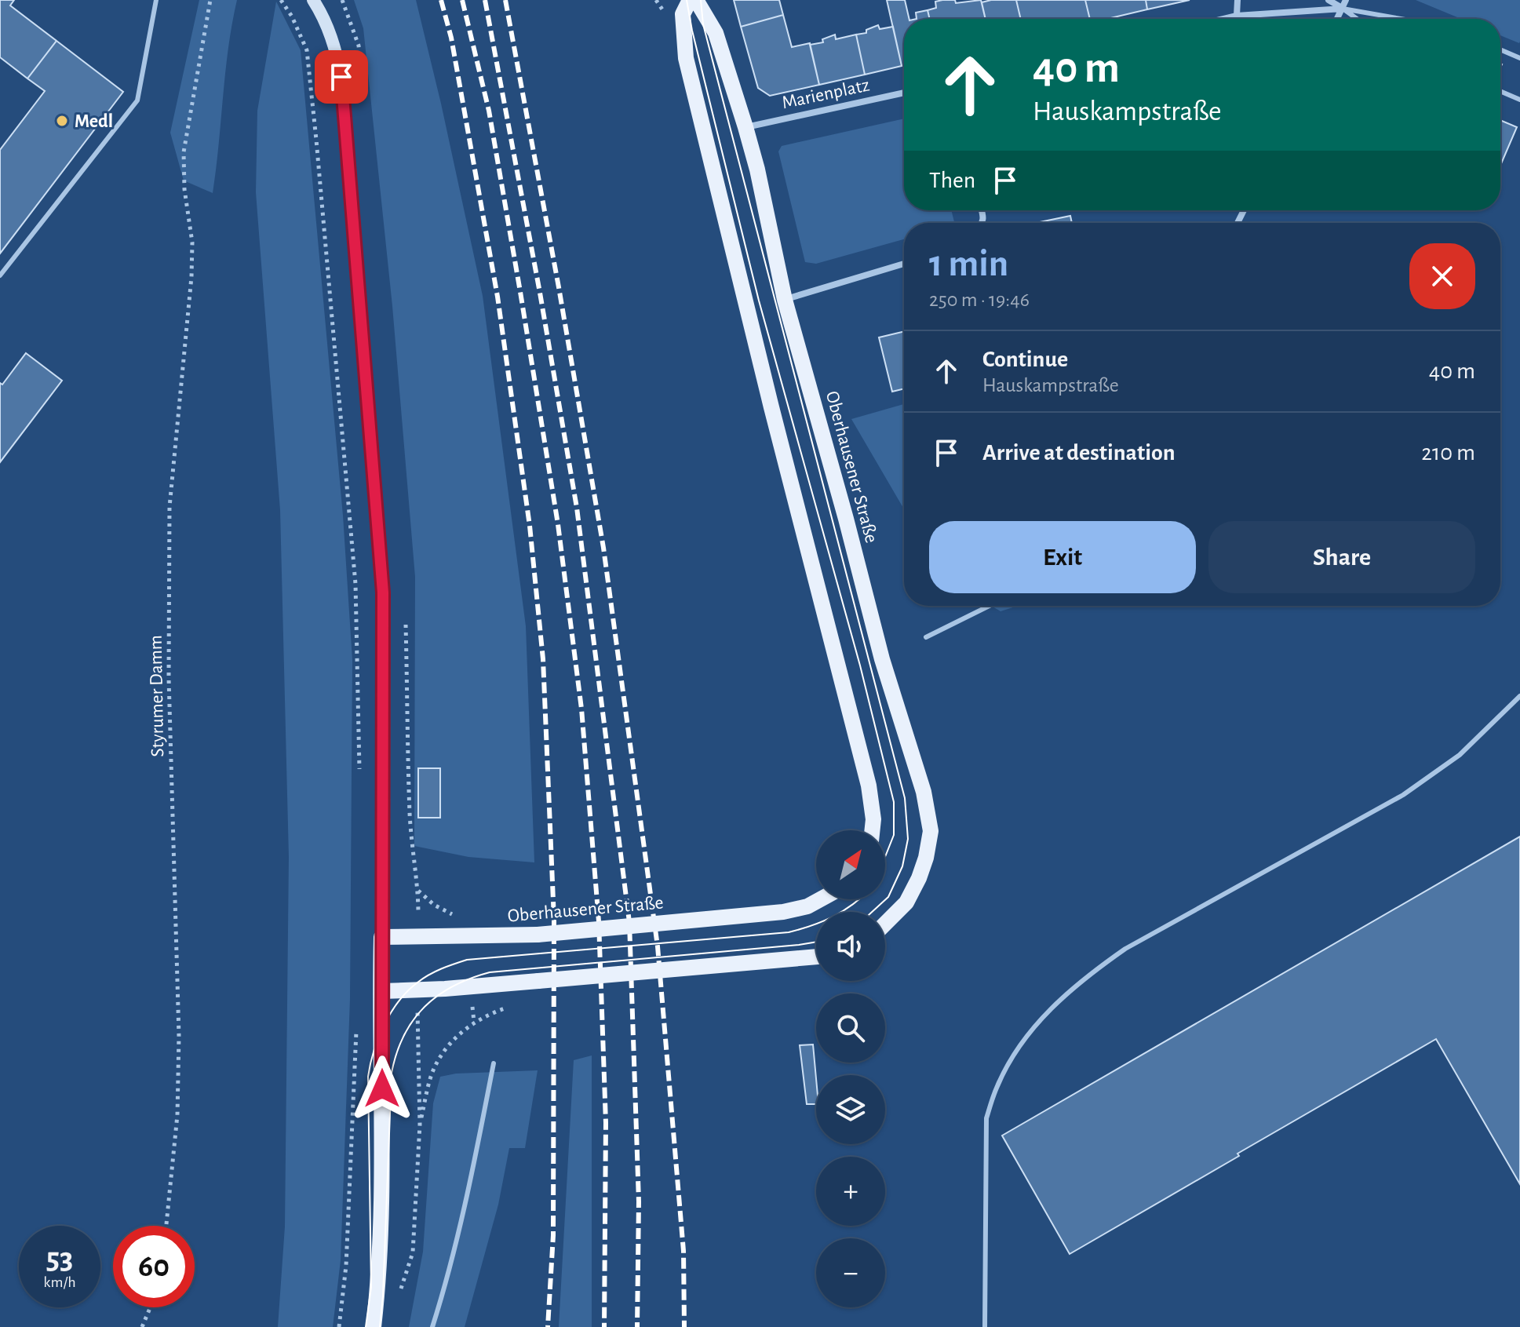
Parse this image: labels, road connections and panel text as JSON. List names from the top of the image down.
{
  "streets": {
    "main road": ["Oberhausener Straße"],
    "street": ["Marienplatz"],
    "path": ["Styrumer Damm"]
  },
  "crossings": [
    ["Marienplatz", "Oberhausener Straße"]
  ],
  "places": ["Medl"],
  "north": "top right",
  "page": {
    "turn": ["40 m", "Hauskampstraße"],
    "then": "Then",
    "heading": ["1 min", "250 m · 19:46"],
    "list": [
      {
        "name": "Continue",
        "note": "Hauskampstraße",
        "value": "40 m"
      },
      {
        "name": "Arrive at destination",
        "value": "210 m"
      }
    ],
    "buttons": ["Exit", "Share"],
    "map_buttons": ["+", "−"],
    "speed": "53 km/h",
    "limit": "60"
  }
}
